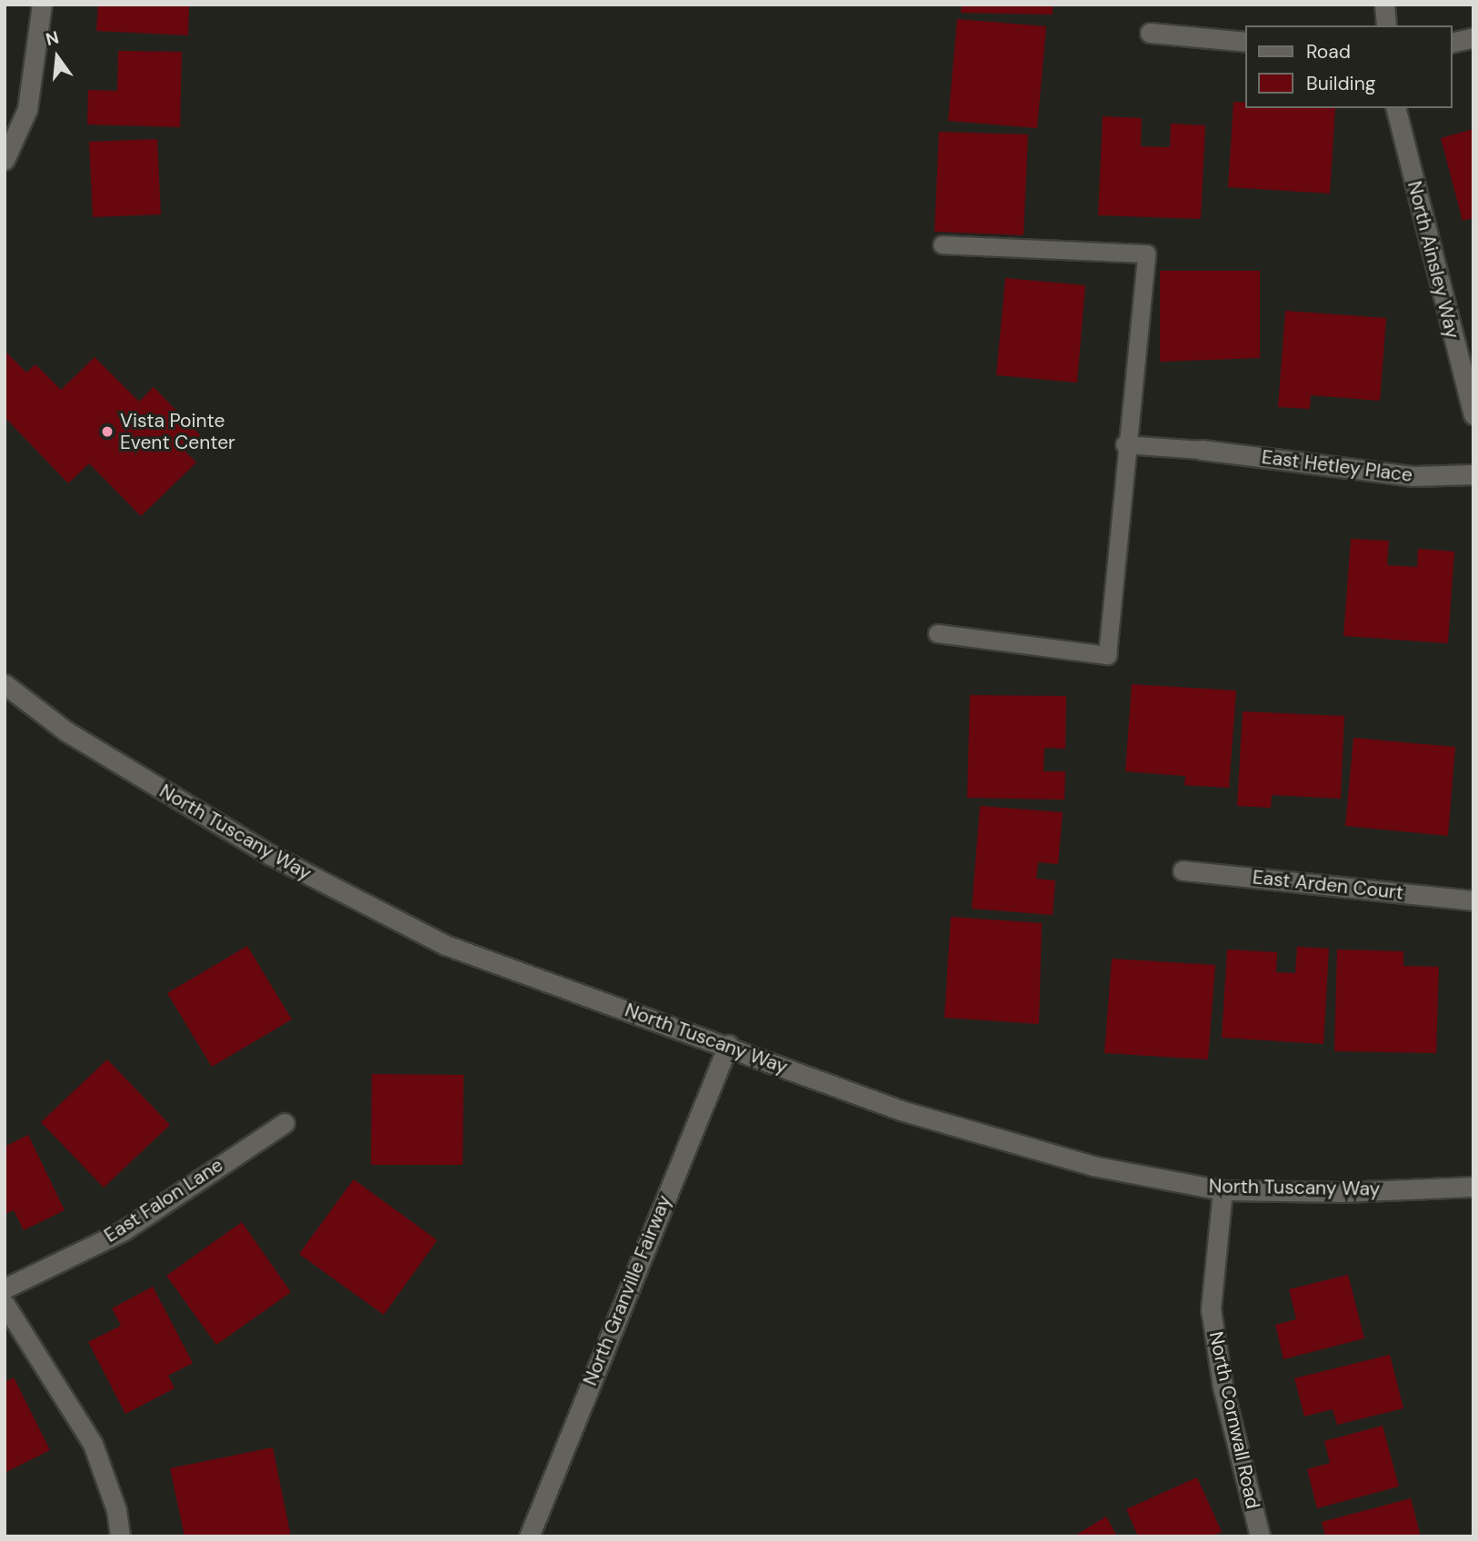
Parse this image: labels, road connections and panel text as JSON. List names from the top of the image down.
{
  "streets": {
    "street": [
      "North Ainsley Way",
      "East Hetley Place",
      "North Tuscany Way",
      "East Arden Court",
      "East Falon Lane",
      "North Granville Fairway",
      "North Cornwall Road"
    ]
  },
  "crossings": [
    ["North Tuscany Way", "North Granville Fairway"],
    ["North Tuscany Way", "North Cornwall Road"]
  ],
  "places": ["Vista Pointe Event Center"],
  "legend": ["Road", "Building"],
  "north": "top"
}
